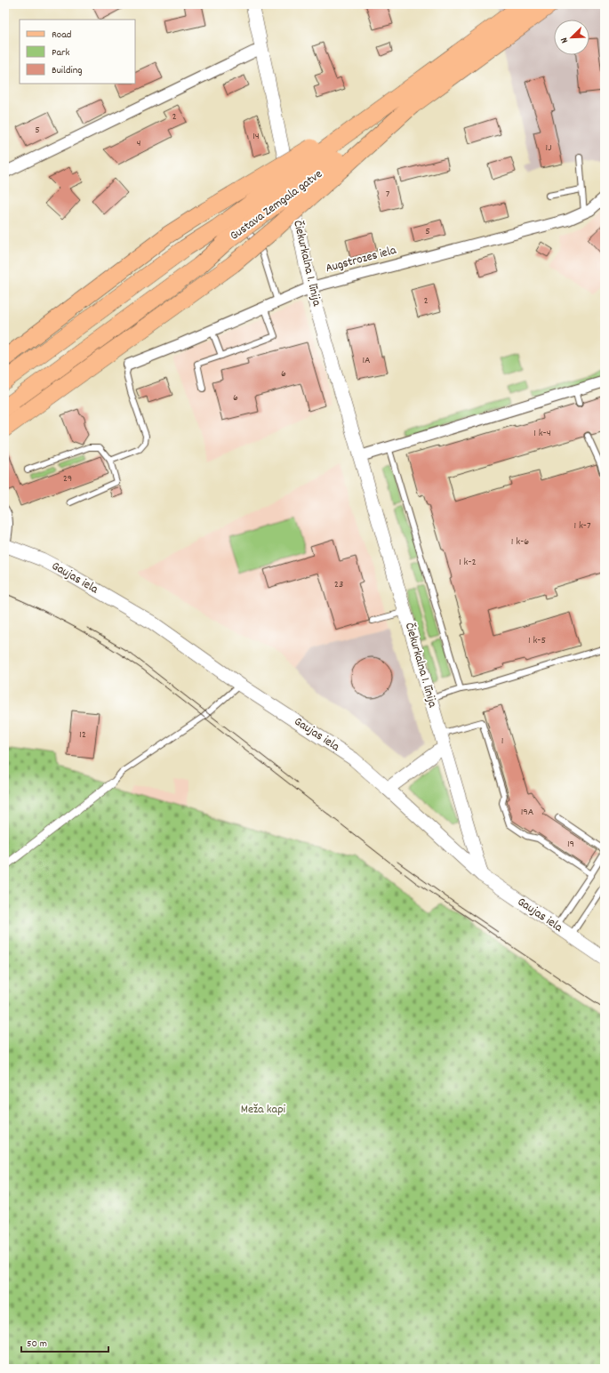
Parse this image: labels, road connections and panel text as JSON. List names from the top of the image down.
{
  "streets": {
    "main road": ["Gustava Zemgala gatve"],
    "street": ["Augstrozes iela", "Čiekurkalna 1. līnija", "Gaujas iela"]
  },
  "crossings": [
    ["Augstrozes iela", "Čiekurkalna 1. līnija"],
    ["Čiekurkalna 1. līnija", "Gaujas iela"]
  ],
  "parks": ["Meža kapi"],
  "house_numbers": [
    "2",
    "5",
    "14",
    "4",
    "1J",
    "7",
    "5",
    "2",
    "1A",
    "6",
    "6",
    "1 k-4",
    "29",
    "1 k-7",
    "1 k-6",
    "1 k-2",
    "23",
    "1 k-5",
    "12",
    "1",
    "19A",
    "19"
  ],
  "legend": ["Road", "Park", "Building"],
  "scale_bar": "50 m",
  "north": "bottom left"
}
